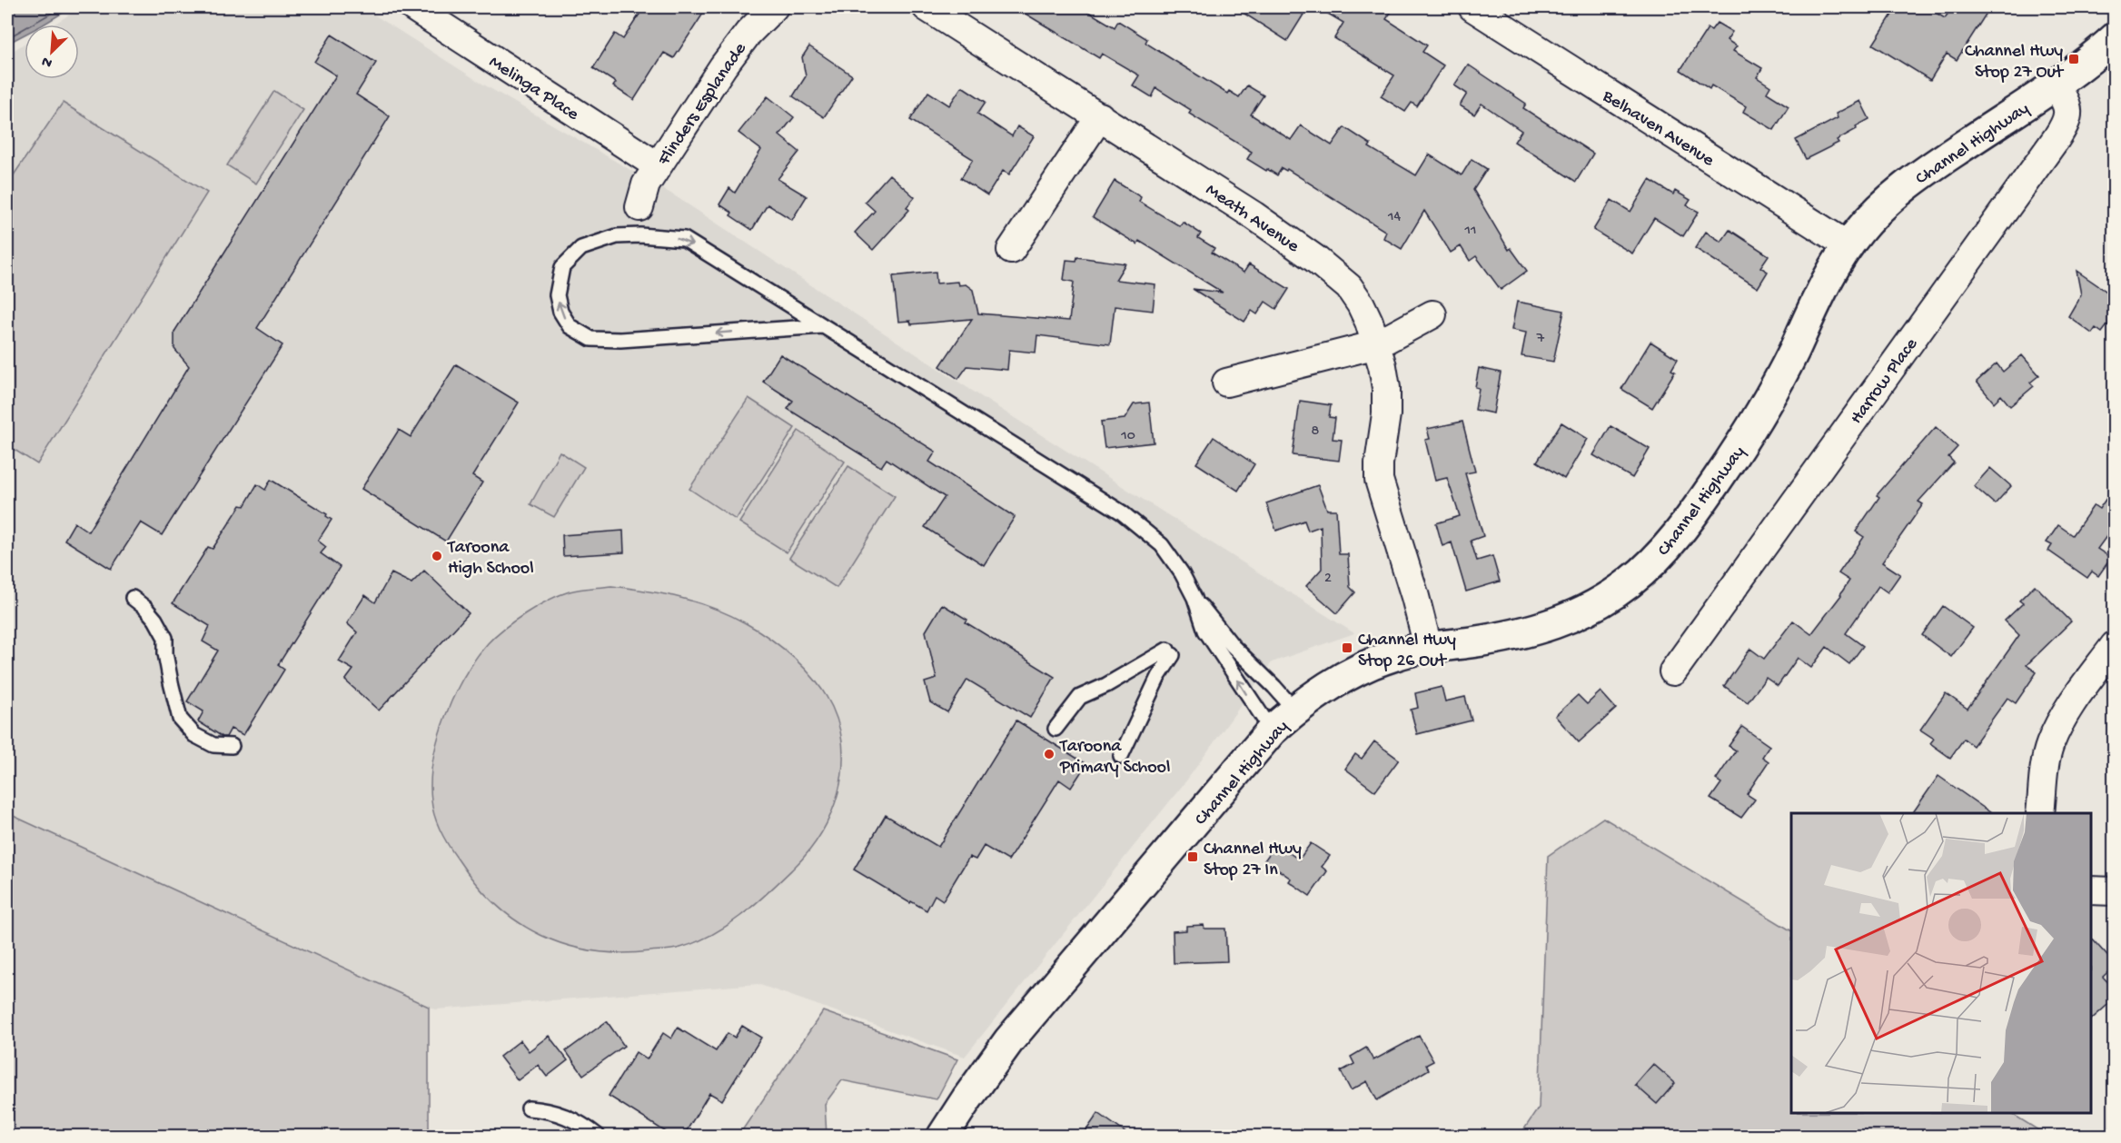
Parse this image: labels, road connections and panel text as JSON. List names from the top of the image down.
{
  "streets": {
    "main road": ["Channel Highway"],
    "street": [
      "Melinga Place",
      "Flinders Esplanade",
      "Belhaven Avenue",
      "Meath Avenue",
      "Harrow Place"
    ]
  },
  "crossings": [
    ["Melinga Place", "Flinders Esplanade"],
    ["Belhaven Avenue", "Channel Highway"],
    ["Channel Highway", "Meath Avenue"],
    ["Channel Highway", "Harrow Place"]
  ],
  "places": {
    "transit": ["Channel Hwy Stop 27 Out", "Channel Hwy Stop 26 Out", "Channel Hwy Stop 27 In"],
    "other": ["Taroona High School", "Taroona Primary School"]
  },
  "house_numbers": [
    "14",
    "11",
    "7",
    "8",
    "10",
    "2"
  ],
  "north": "bottom left"
}
